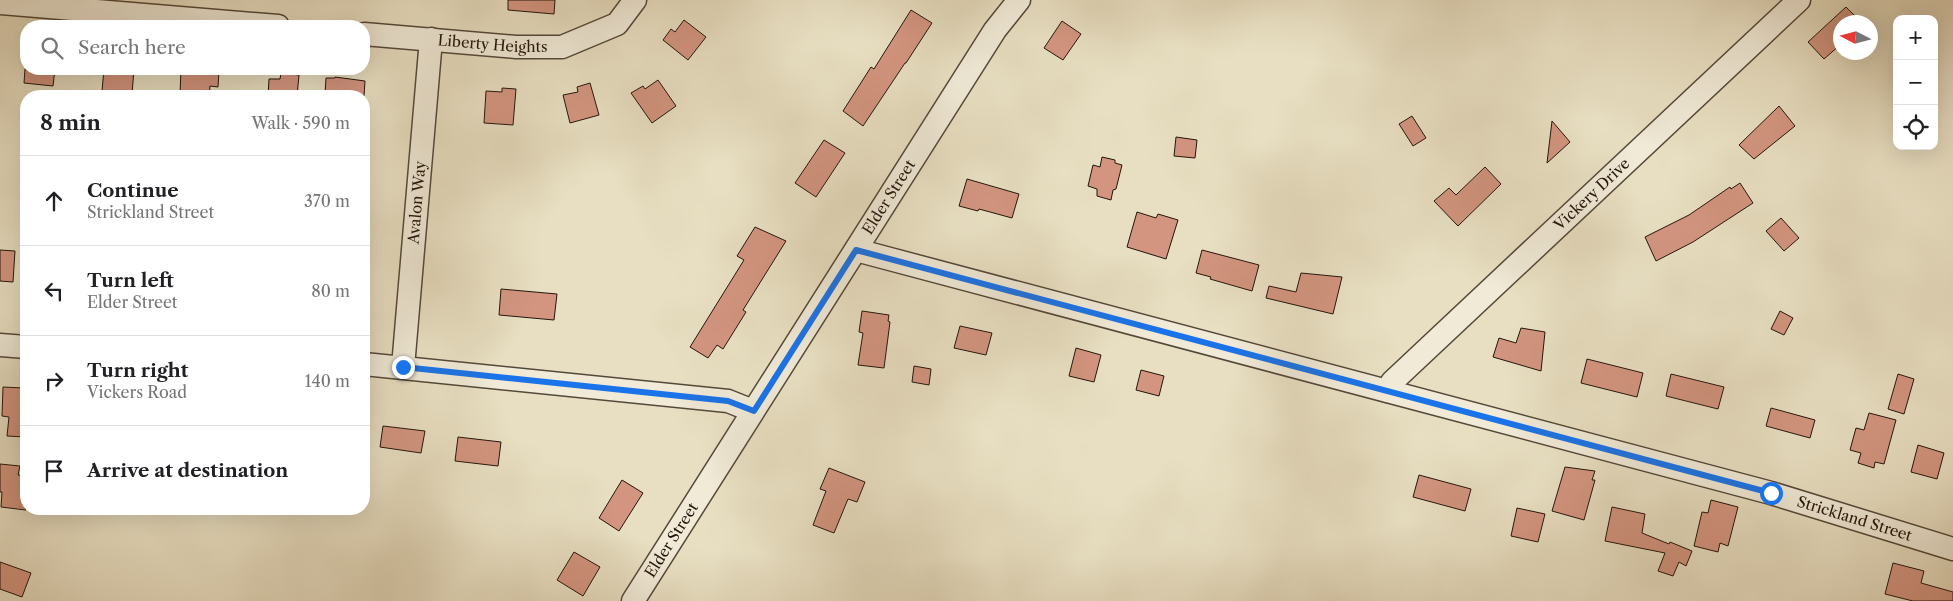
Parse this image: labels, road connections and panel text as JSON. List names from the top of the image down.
{
  "streets": {
    "street": [
      "Liberty Heights",
      "Vickery Drive",
      "Elder Street",
      "Avalon Way",
      "Strickland Street"
    ]
  },
  "crossings": [
    ["Liberty Heights", "Avalon Way"],
    ["Vickery Drive", "Strickland Street"],
    ["Elder Street", "Strickland Street"]
  ],
  "north": "left",
  "page": {
    "map_buttons": ["+", "−"],
    "search": "Search here",
    "heading": ["8 min", "Walk · 590 m"],
    "list": [
      ["Continue", "Strickland Street", "370 m"],
      ["Turn left", "Elder Street", "80 m"],
      ["Turn right", "Vickers Road", "140 m"],
      "Arrive at destination"
    ]
  }
}
